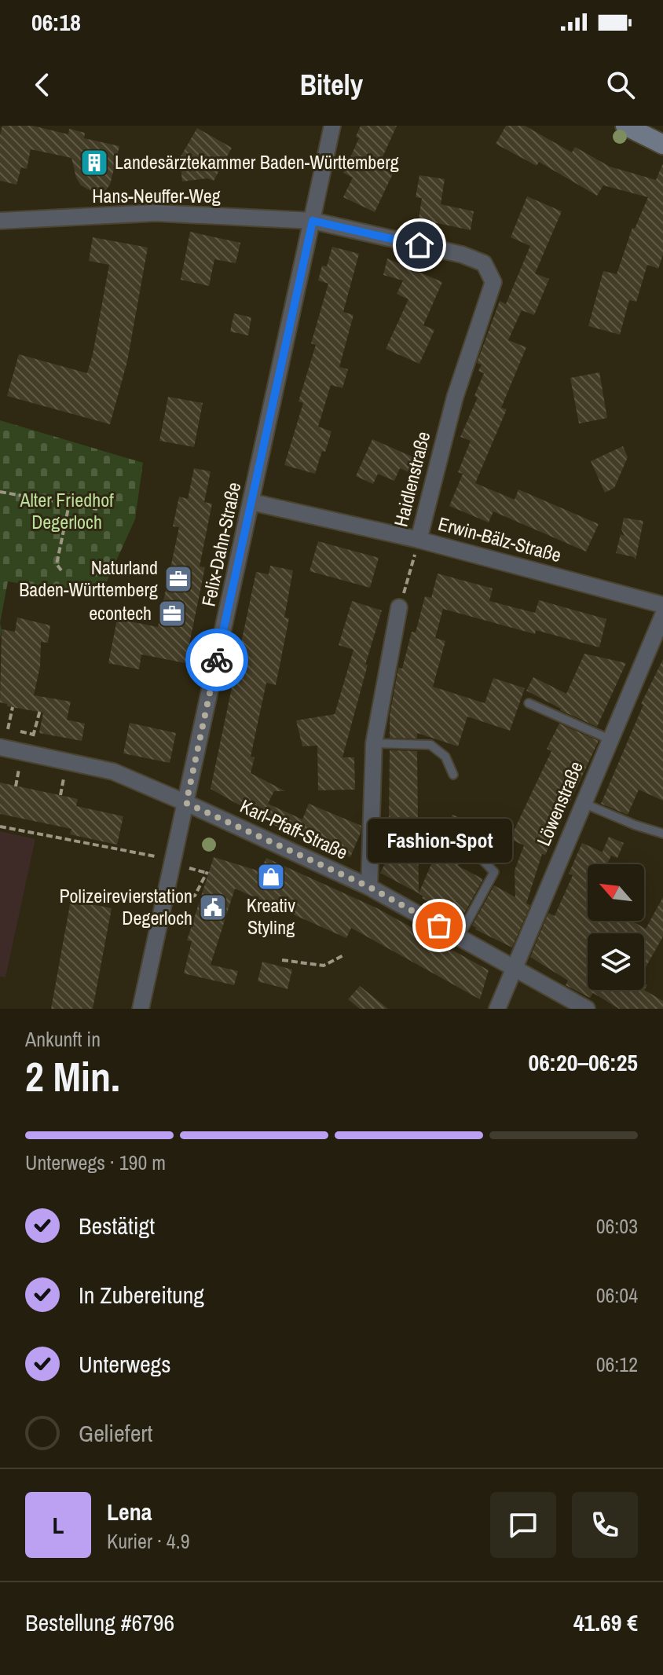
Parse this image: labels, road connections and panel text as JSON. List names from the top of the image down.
{
  "streets": {
    "street": [
      "Hans-Neuffer-Weg",
      "Haidlenstraße",
      "Erwin-Bälz-Straße",
      "Felix-Dahn-Straße",
      "Löwenstraße",
      "Karl-Pfaff-Straße"
    ]
  },
  "crossings": [
    ["Hans-Neuffer-Weg", "Haidlenstraße"],
    ["Hans-Neuffer-Weg", "Felix-Dahn-Straße"],
    ["Haidlenstraße", "Erwin-Bälz-Straße"],
    ["Haidlenstraße", "Felix-Dahn-Straße"],
    ["Erwin-Bälz-Straße", "Felix-Dahn-Straße"],
    ["Felix-Dahn-Straße", "Karl-Pfaff-Straße"],
    ["Löwenstraße", "Karl-Pfaff-Straße"]
  ],
  "parks": ["Alter Friedhof Degerloch"],
  "places": {
    "building": ["Landesärztekammer Baden-Württemberg"],
    "office": ["Naturland Baden-Württemberg", "econtech"],
    "shop": ["Kreativ Styling"],
    "public building": ["Polizeirevierstation Degerloch"],
    "other": ["Fashion-Spot"]
  },
  "north": "top left",
  "page": {
    "status": "06:18",
    "header": "Bitely",
    "bubble": "Fashion-Spot",
    "heading": ["2 Min.", "Ankunft in", "06:20–06:25"],
    "panel": [
      "Lena",
      "Kurier · 4.9",
      "Bestellung #6796",
      "41.69 €"
    ],
    "bar": "Unterwegs · 190 m",
    "list": [
      ["Bestätigt", "06:03"],
      ["In Zubereitung", "06:04"],
      ["Unterwegs", "06:12"],
      "Geliefert"
    ],
    "round": "L"
  }
}
